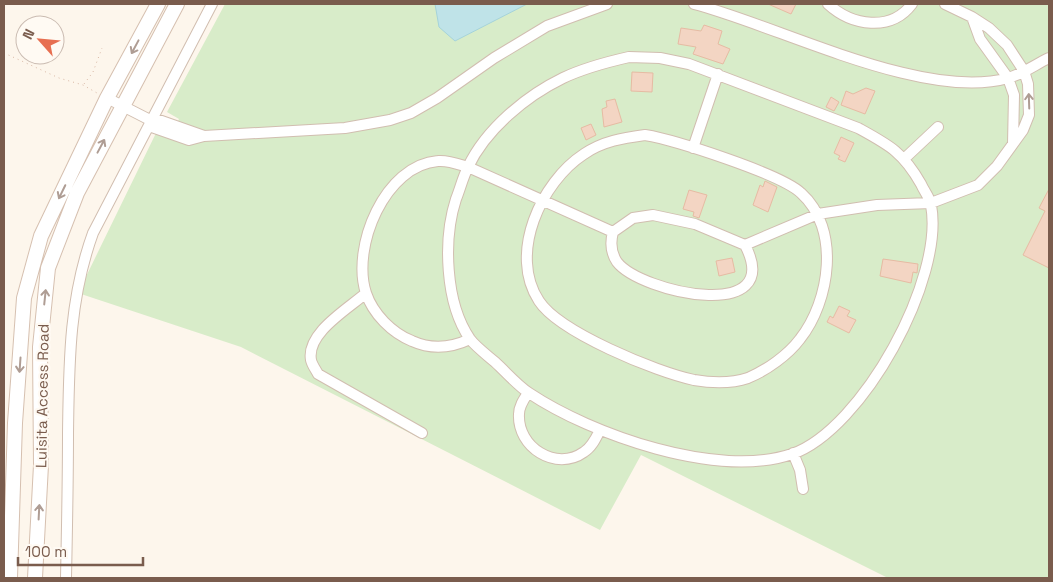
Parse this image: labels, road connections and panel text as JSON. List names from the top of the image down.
{
  "streets": {
    "main road": ["Luisita Access Road"]
  },
  "scale_bar": "100 m",
  "north": "top left"
}
